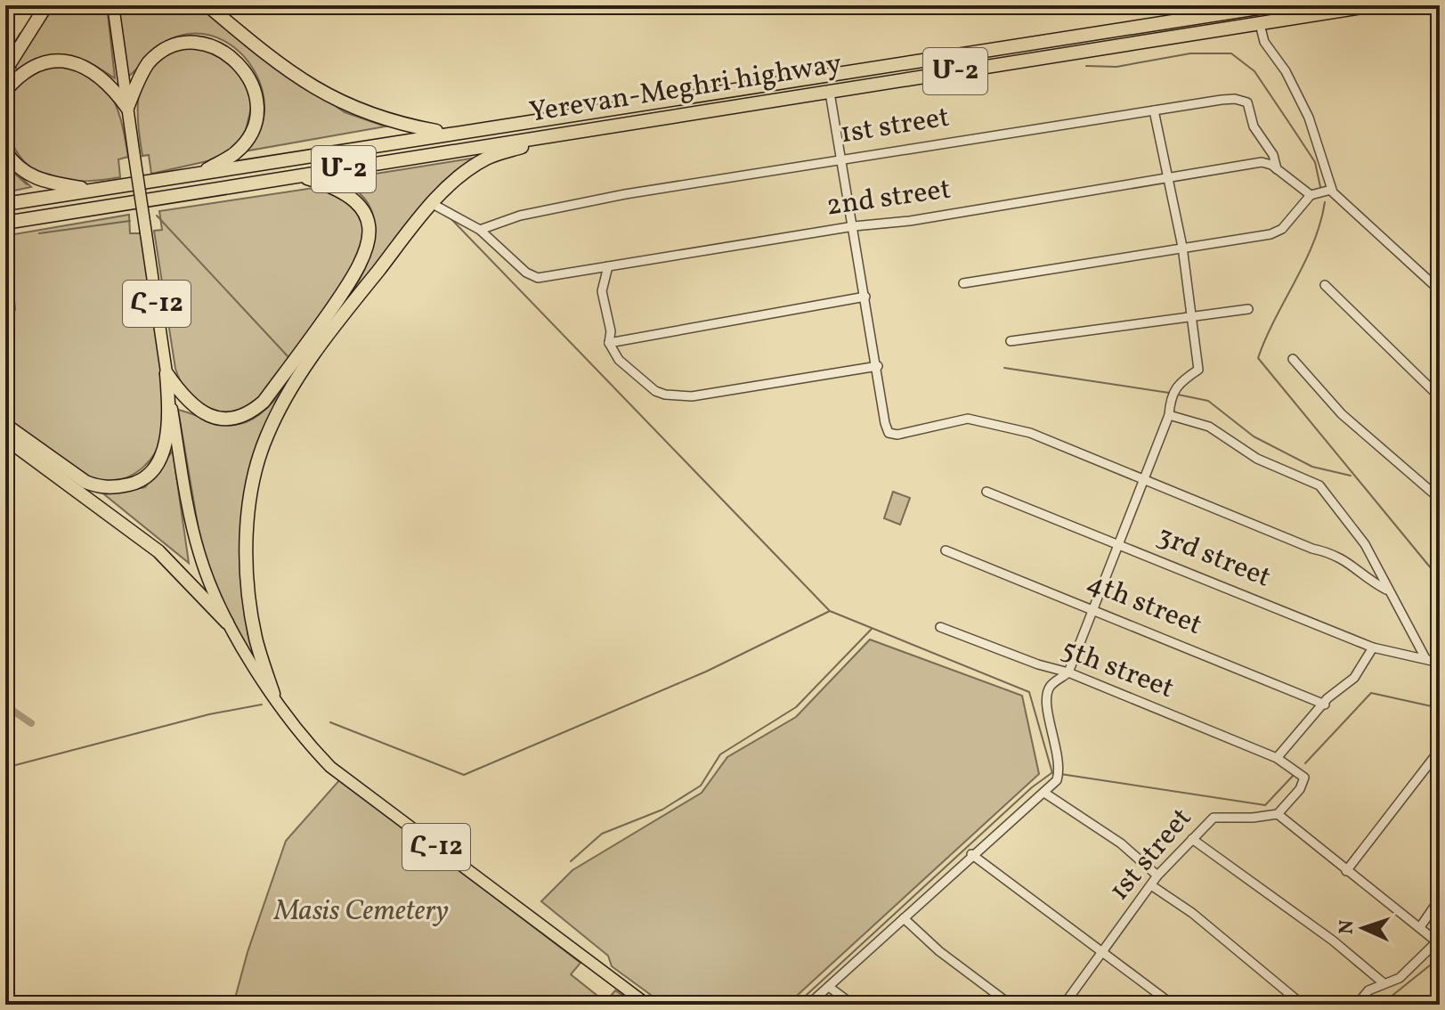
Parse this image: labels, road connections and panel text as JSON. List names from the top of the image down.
{
  "streets": {
    "highway": ["Մ-2", "Yerevan-Meghri highway"],
    "main road": ["Հ-12"],
    "street": [
      "1st street",
      "2nd street",
      "3rd street",
      "4th street",
      "5th street"
    ]
  },
  "crossings": [
    ["1st street", "2nd street"],
    ["1st street", "5th street"]
  ],
  "parks": ["Masis Cemetery"],
  "north": "left"
}
